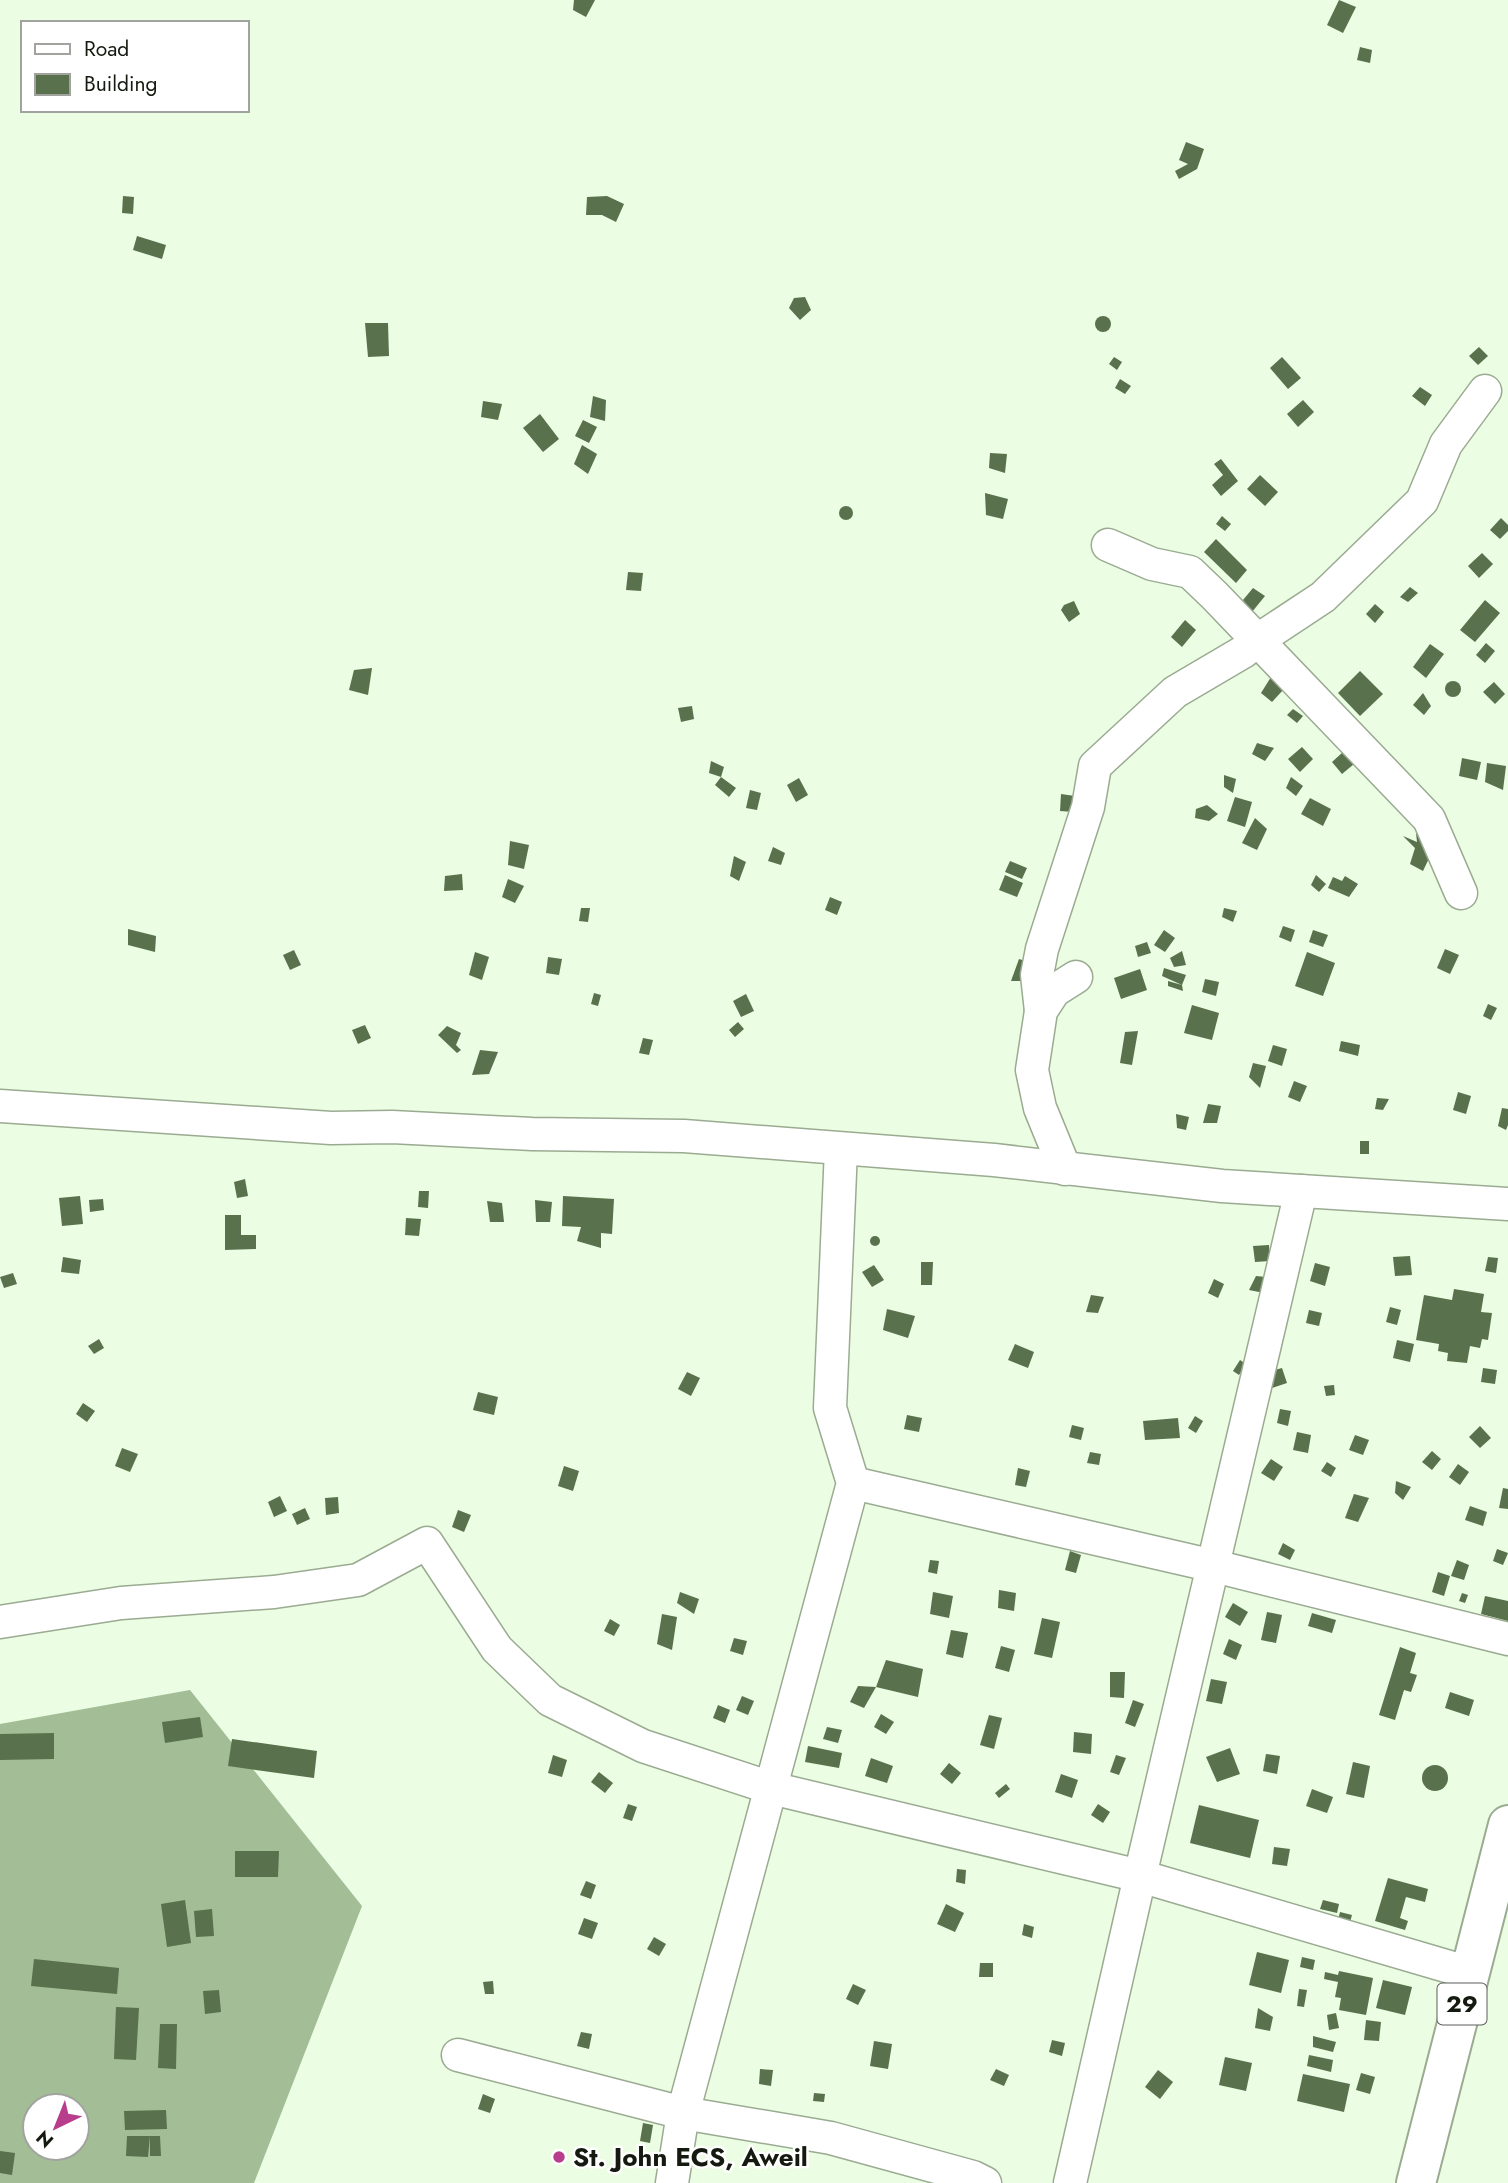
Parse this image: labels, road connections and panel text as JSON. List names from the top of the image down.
{
  "streets": {
    "main road": ["29"]
  },
  "places": ["St. John ECS, Aweil"],
  "legend": ["Road", "Building"],
  "north": "bottom left"
}
